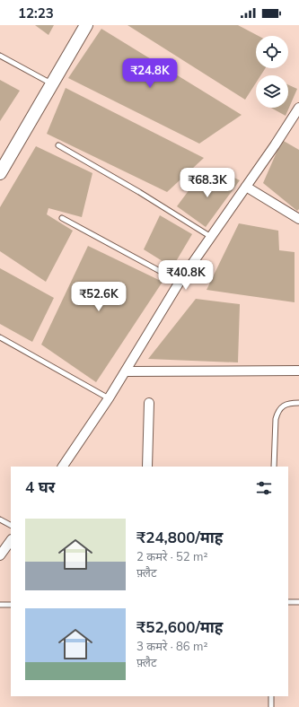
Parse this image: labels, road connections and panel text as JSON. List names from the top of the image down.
{
  "page": {
    "status": "12:23",
    "price": [
      "₹24.8K",
      "₹68.3K",
      "₹40.8K",
      "₹52.6K"
    ],
    "heading": "4 घर",
    "list": [
      {
        "name": "₹24,800/माह",
        "note": "2 कमरे · 52 m² · फ़्लैट"
      },
      {
        "name": "₹52,600/माह",
        "note": "3 कमरे · 86 m² · फ़्लैट"
      }
    ]
  }
}
